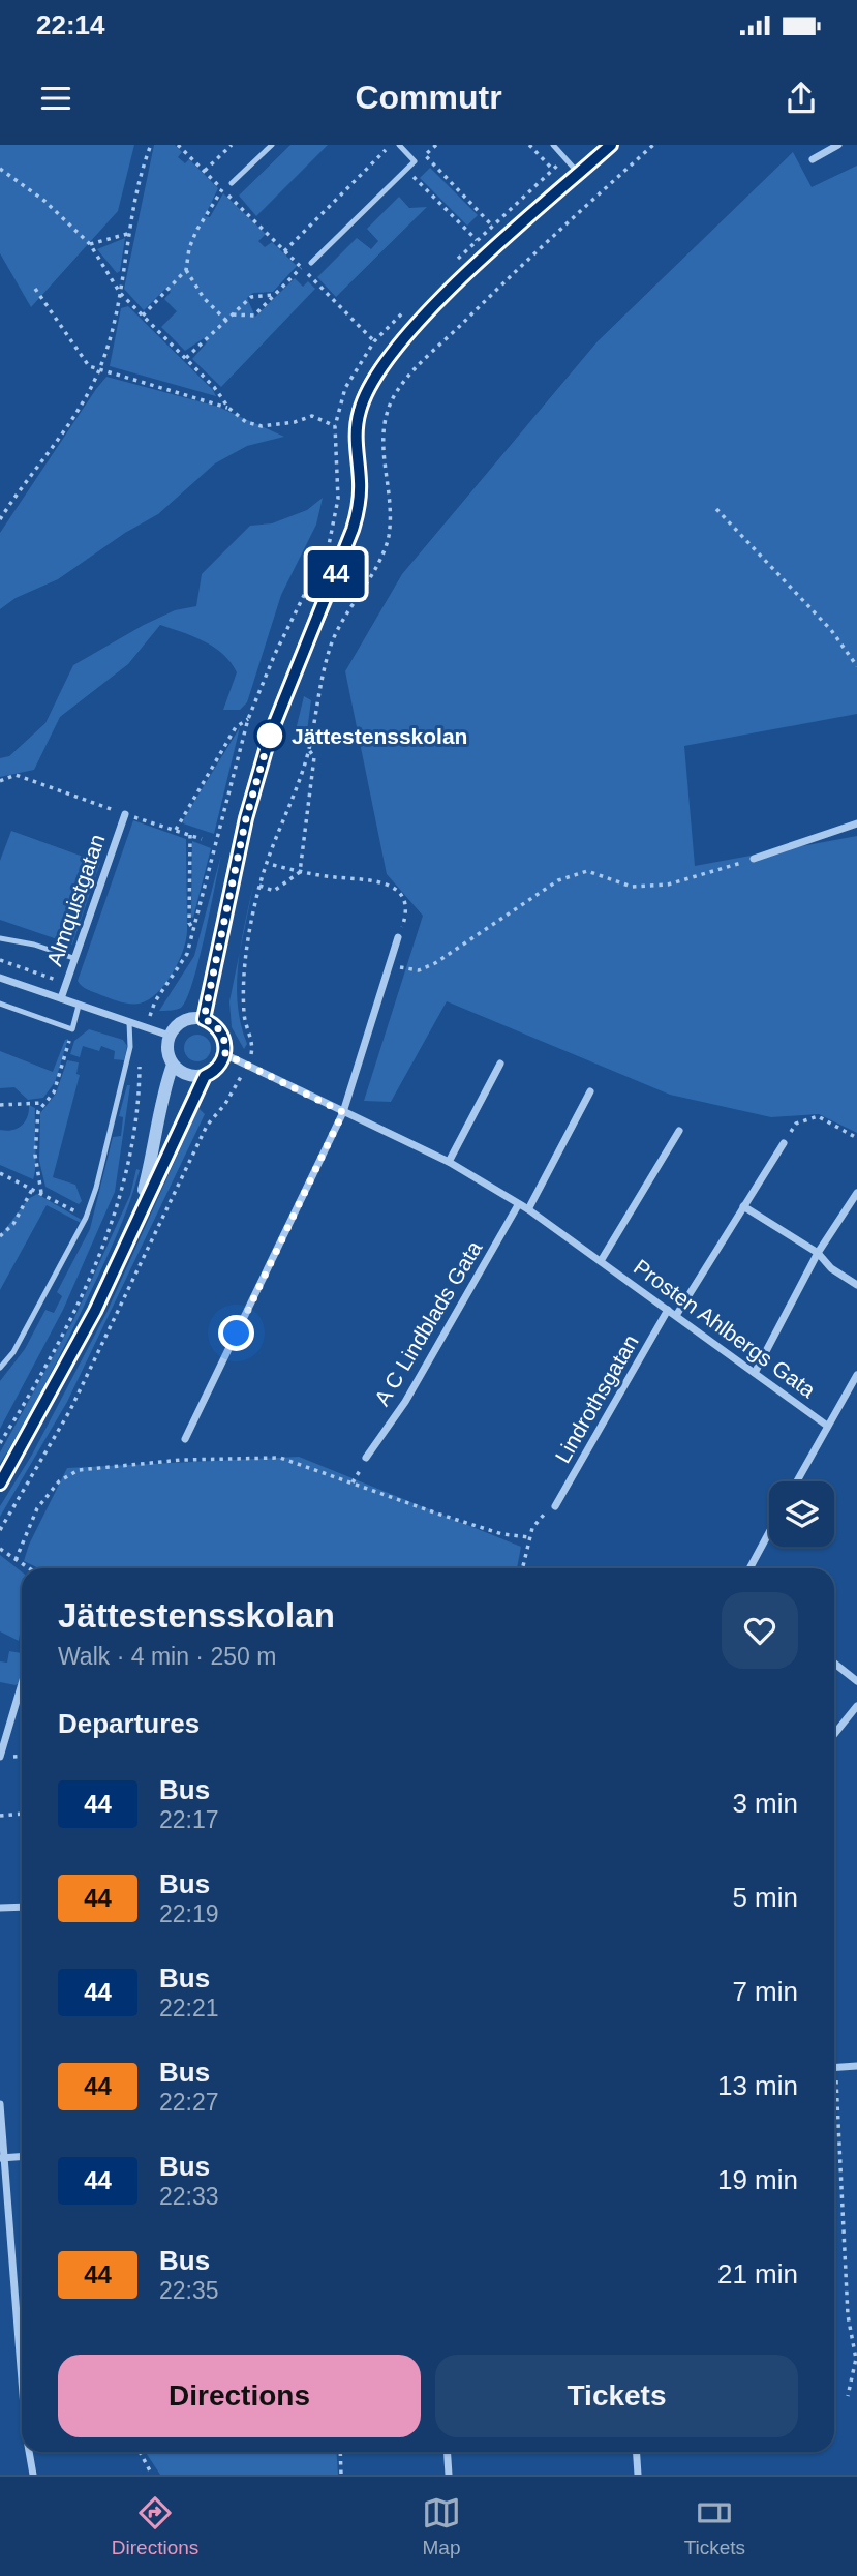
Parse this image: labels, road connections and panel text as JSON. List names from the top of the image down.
{
  "streets": {
    "street": [
      "Almquistgatan",
      "A C Lindblads Gata",
      "Prosten Ahlbergs Gata",
      "Lindrothsgatan"
    ]
  },
  "crossings": [
    ["A C Lindblads Gata", "Prosten Ahlbergs Gata"],
    ["Prosten Ahlbergs Gata", "Lindrothsgatan"]
  ],
  "places": ["Jättestensskolan"],
  "lines": ["bus line 44"],
  "page": {
    "status": "22:14",
    "header": "Commutr",
    "on_map": "44",
    "heading": [
      ["Jättestensskolan", "Walk · 4 min · 250 m"],
      "Departures"
    ],
    "list": [
      {
        "mark": "44",
        "name": "Bus",
        "note": "22:17",
        "value": "3 min"
      },
      {
        "mark": "44",
        "name": "Bus",
        "note": "22:19",
        "value": "5 min"
      },
      {
        "mark": "44",
        "name": "Bus",
        "note": "22:21",
        "value": "7 min"
      },
      {
        "mark": "44",
        "name": "Bus",
        "note": "22:27",
        "value": "13 min"
      },
      {
        "mark": "44",
        "name": "Bus",
        "note": "22:33",
        "value": "19 min"
      },
      {
        "mark": "44",
        "name": "Bus",
        "note": "22:35",
        "value": "21 min"
      }
    ],
    "buttons": ["Directions", "Tickets"],
    "tabs": ["Directions", "Map", "Tickets"]
  }
}
